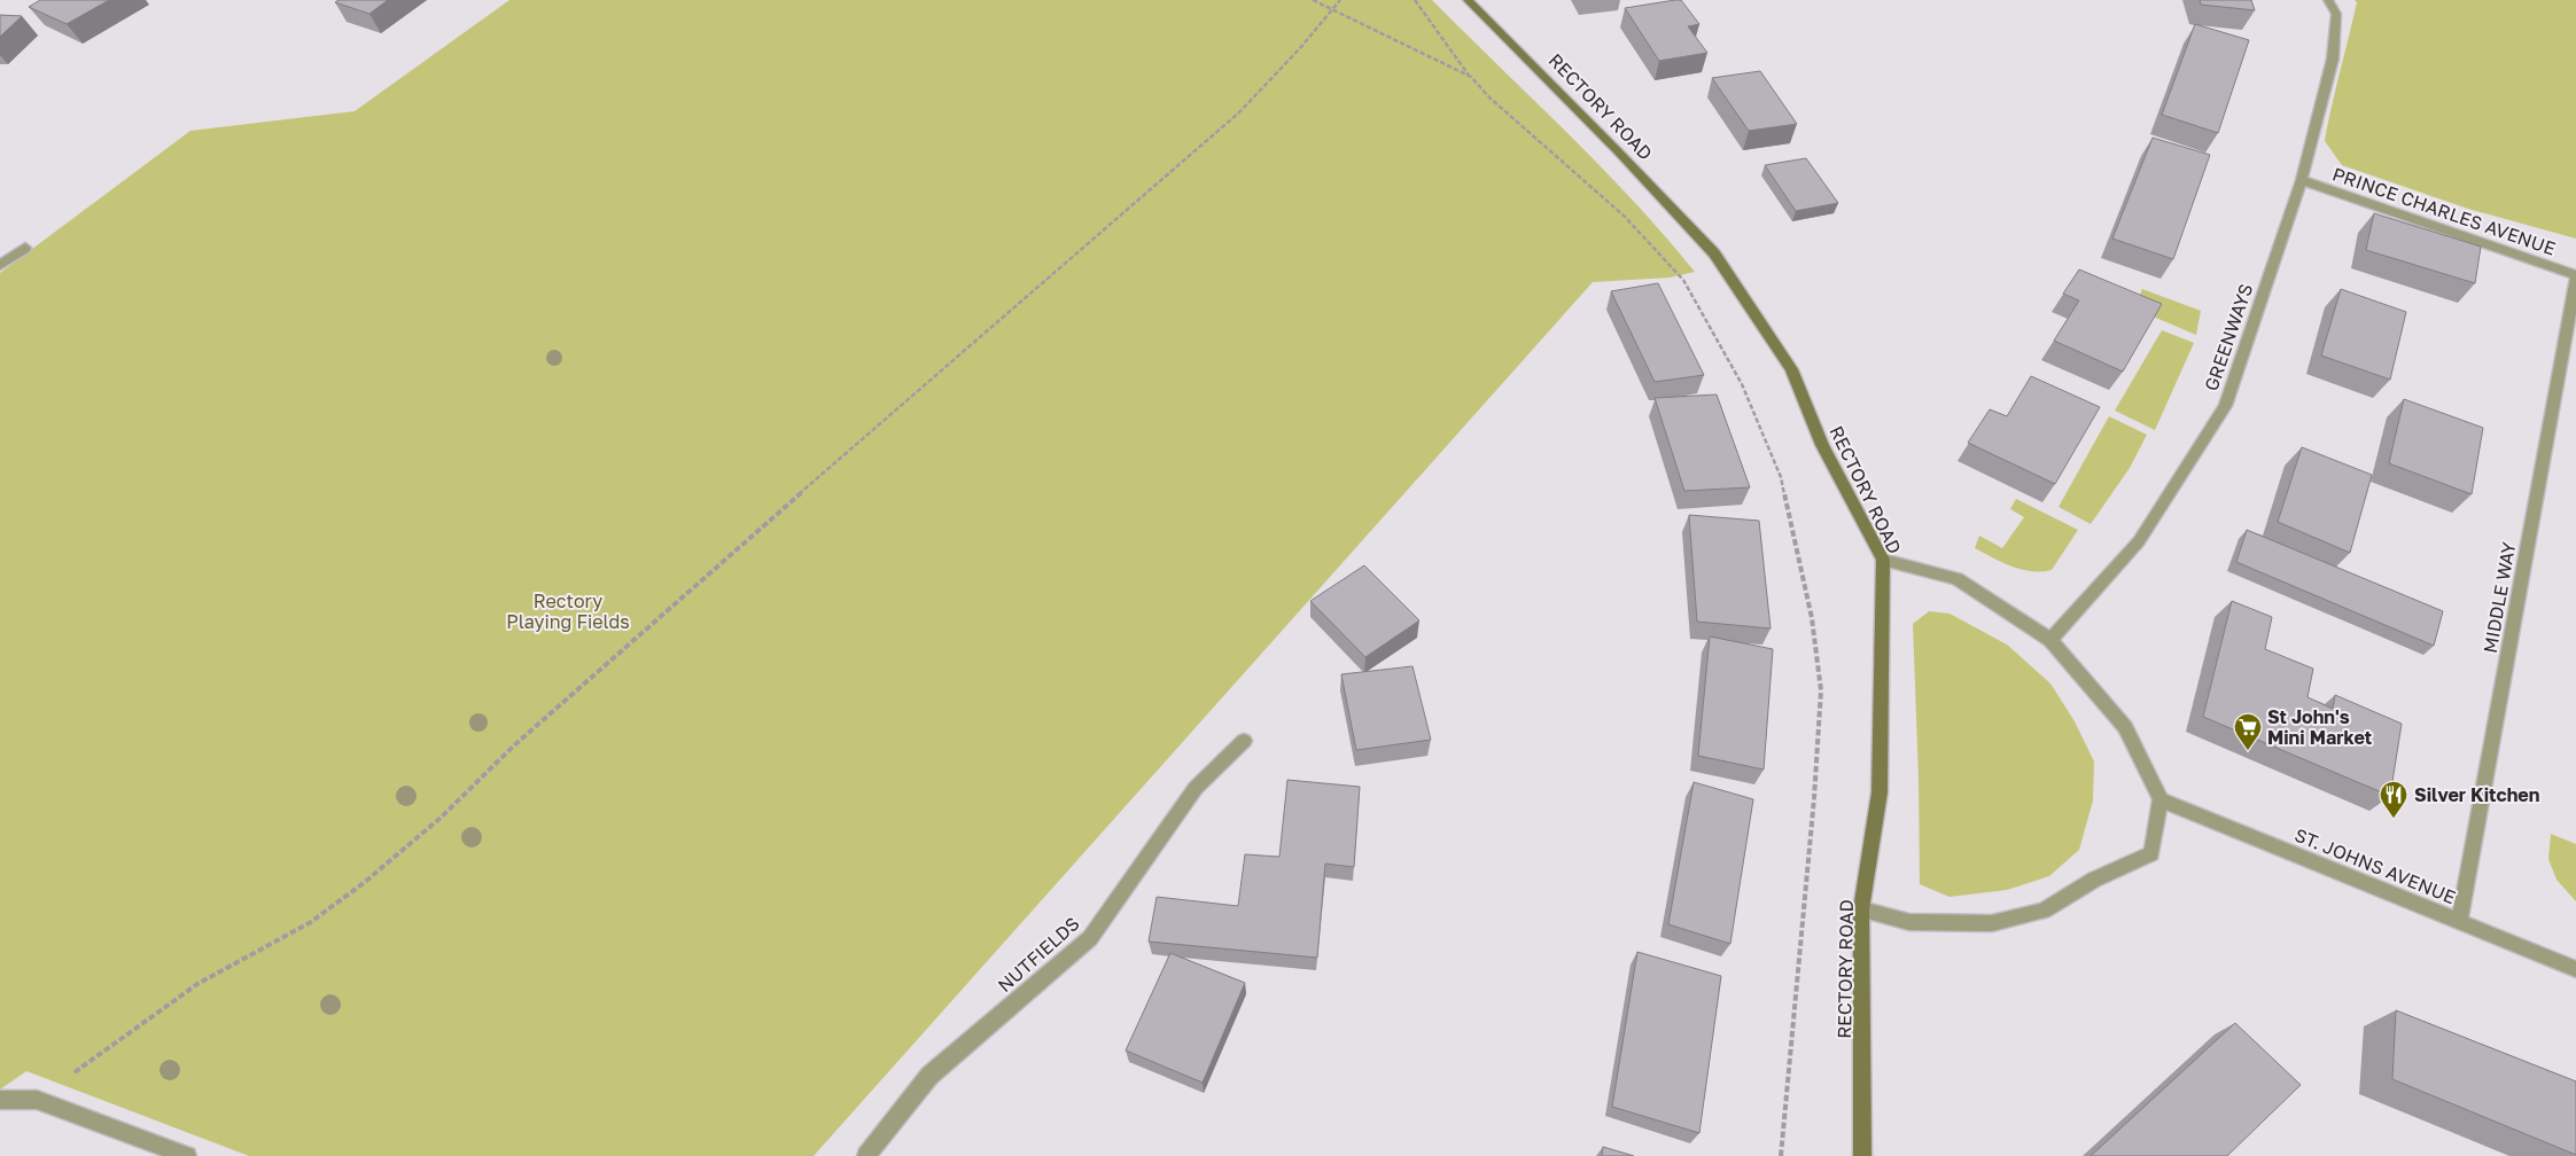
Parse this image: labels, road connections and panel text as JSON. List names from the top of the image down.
{
  "streets": {
    "street": [
      "RECTORY ROAD",
      "PRINCE CHARLES AVENUE",
      "GREENWAYS",
      "MIDDLE WAY",
      "ST. JOHNS AVENUE",
      "NUTFIELDS"
    ]
  },
  "crossings": [
    ["PRINCE CHARLES AVENUE", "GREENWAYS"],
    ["PRINCE CHARLES AVENUE", "MIDDLE WAY"],
    ["MIDDLE WAY", "ST. JOHNS AVENUE"]
  ],
  "parks": ["Rectory Playing Fields"],
  "places": {
    "supermarket": ["St John's Mini Market"],
    "restaurant": ["Silver Kitchen"]
  }
}
